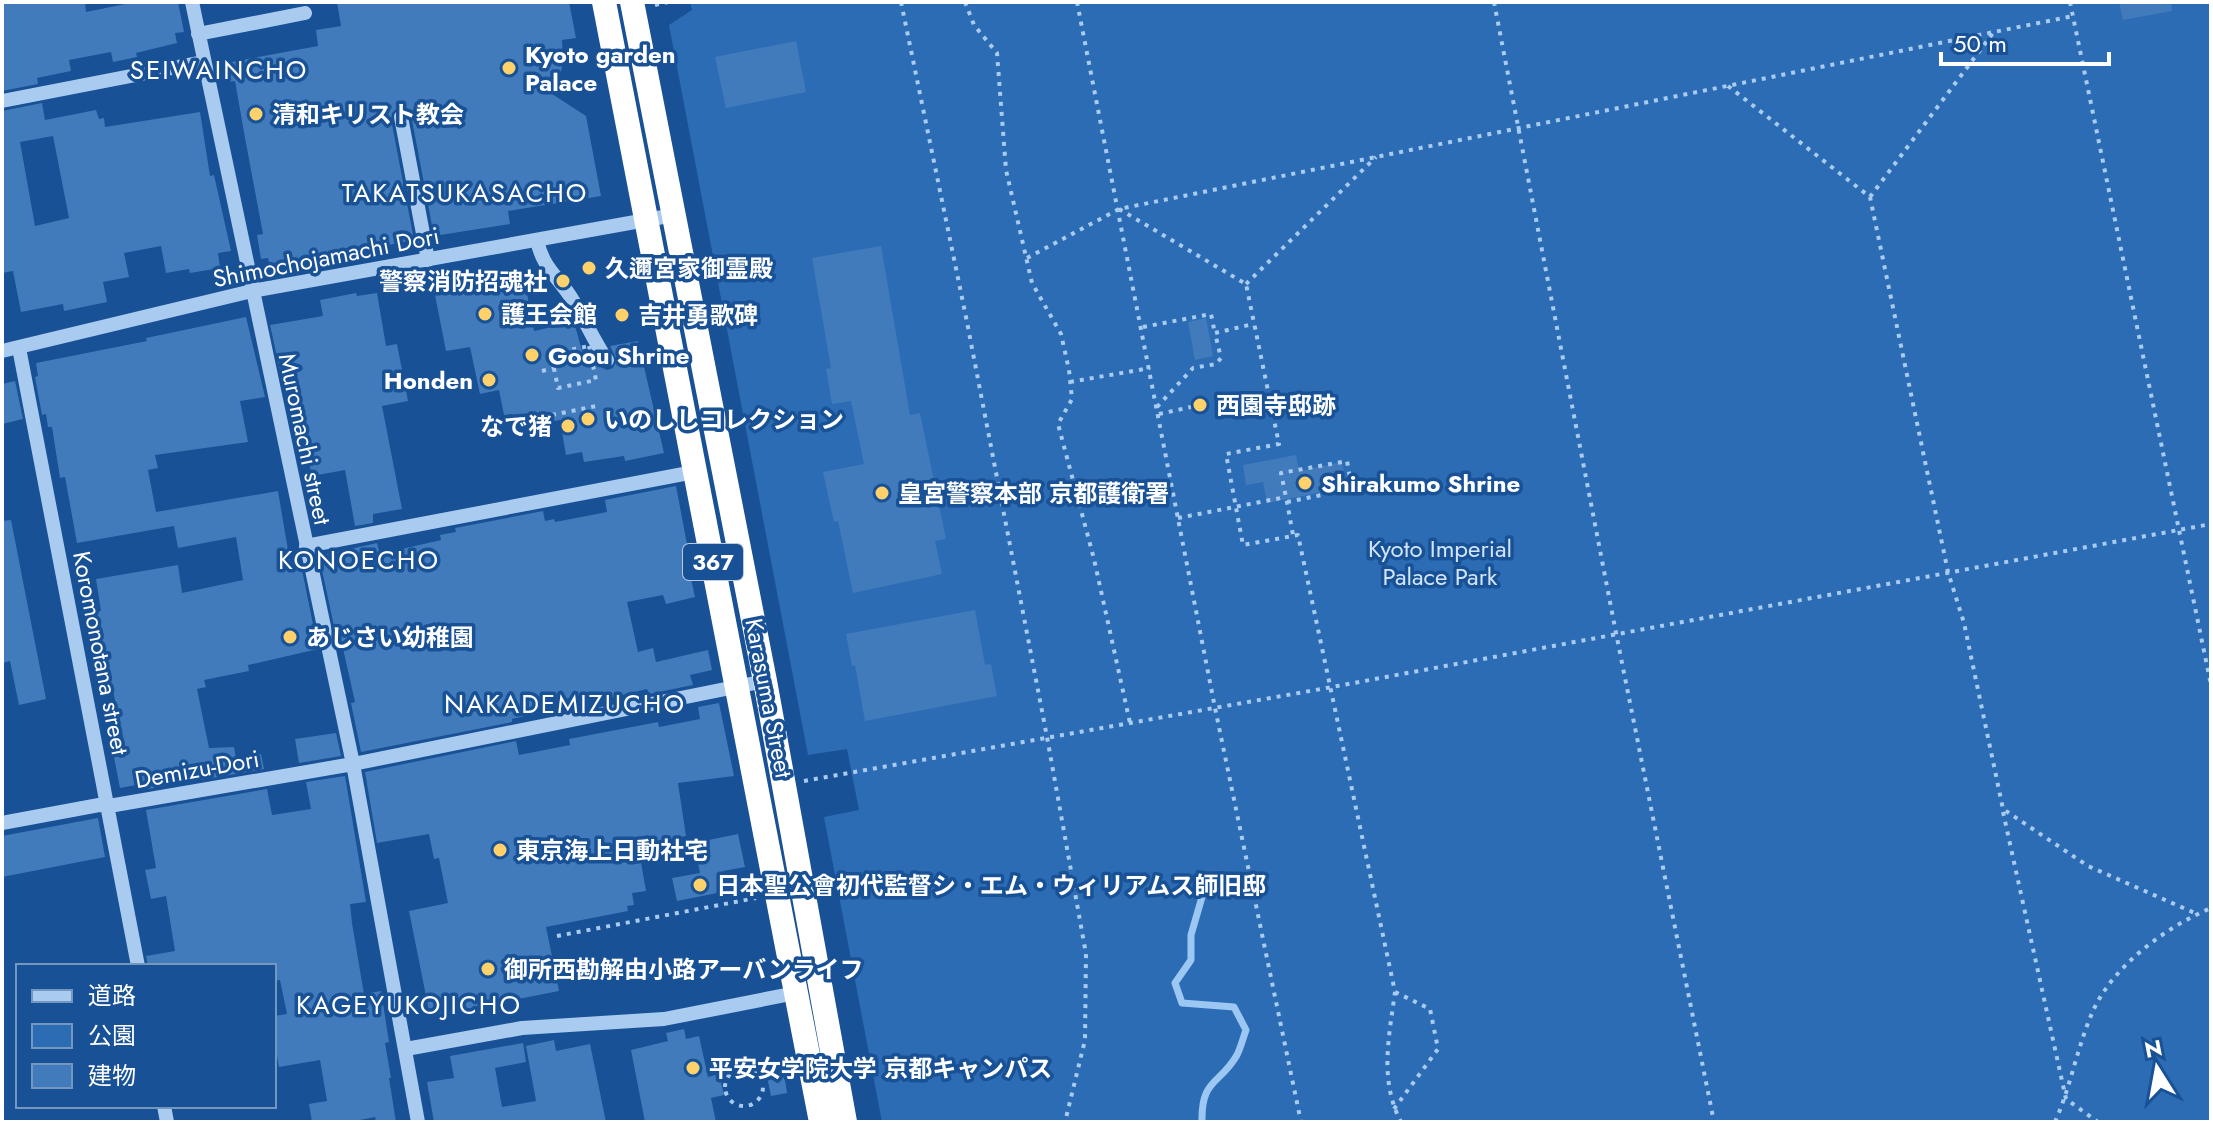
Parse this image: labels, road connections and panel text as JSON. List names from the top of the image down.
{
  "streets": {
    "highway": ["367", "Karasuma Street"],
    "street": [
      "Shimochojamachi Dori",
      "Muromachi street",
      "Koromonotana street",
      "Demizu-Dori"
    ]
  },
  "crossings": [
    ["Shimochojamachi Dori", "Muromachi street"],
    ["Shimochojamachi Dori", "Koromonotana street"],
    ["Shimochojamachi Dori", "Karasuma Street"],
    ["Muromachi street", "Demizu-Dori"],
    ["Koromonotana street", "Demizu-Dori"],
    ["Karasuma Street", "Demizu-Dori"]
  ],
  "districts": [
    "SEIWAINCHO",
    "TAKATSUKASACHO",
    "KONOECHO",
    "NAKADEMIZUCHO",
    "KAGEYUKOJICHO"
  ],
  "parks": ["Kyoto Imperial Palace Park"],
  "places": [
    "Kyoto garden Palace",
    "清和キリスト教会",
    "久邇宮家御霊殿",
    "警察消防招魂社",
    "護王会館",
    "吉井勇歌碑",
    "Goou Shrine",
    "Honden",
    "西園寺邸跡",
    "いのししコレクション",
    "なで猪",
    "Shirakumo Shrine",
    "皇宮警察本部 京都護衛署",
    "あじさい幼稚園",
    "東京海上日動社宅",
    "日本聖公會初代監督シ・エム・ウィリアムス師旧邸",
    "御所西勘解由小路アーバンライフ",
    "平安女学院大学 京都キャンパス"
  ],
  "legend": ["道路", "公園", "建物"],
  "scale_bar": "50 m",
  "north": "top"
}
